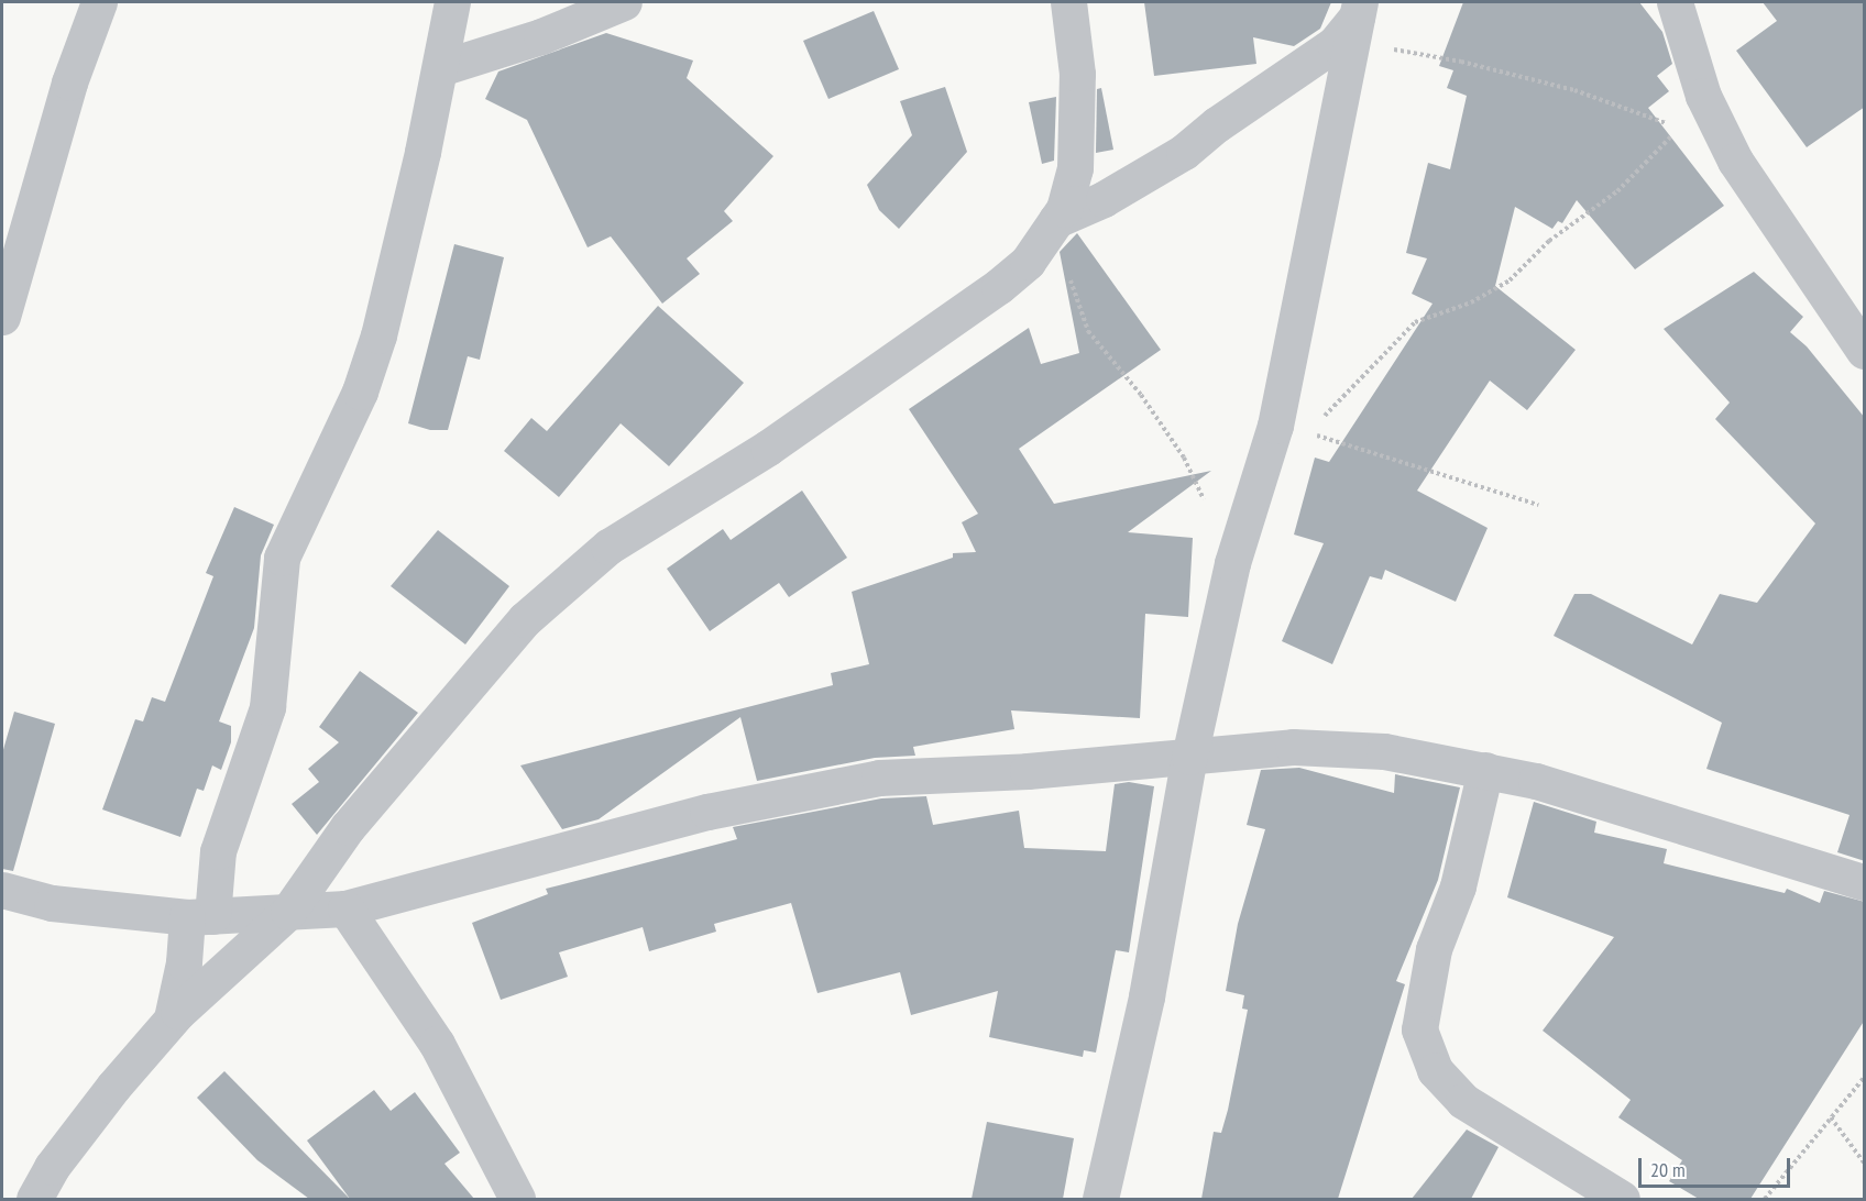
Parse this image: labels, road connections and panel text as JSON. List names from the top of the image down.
{
  "scale_bar": "20 m"
}
